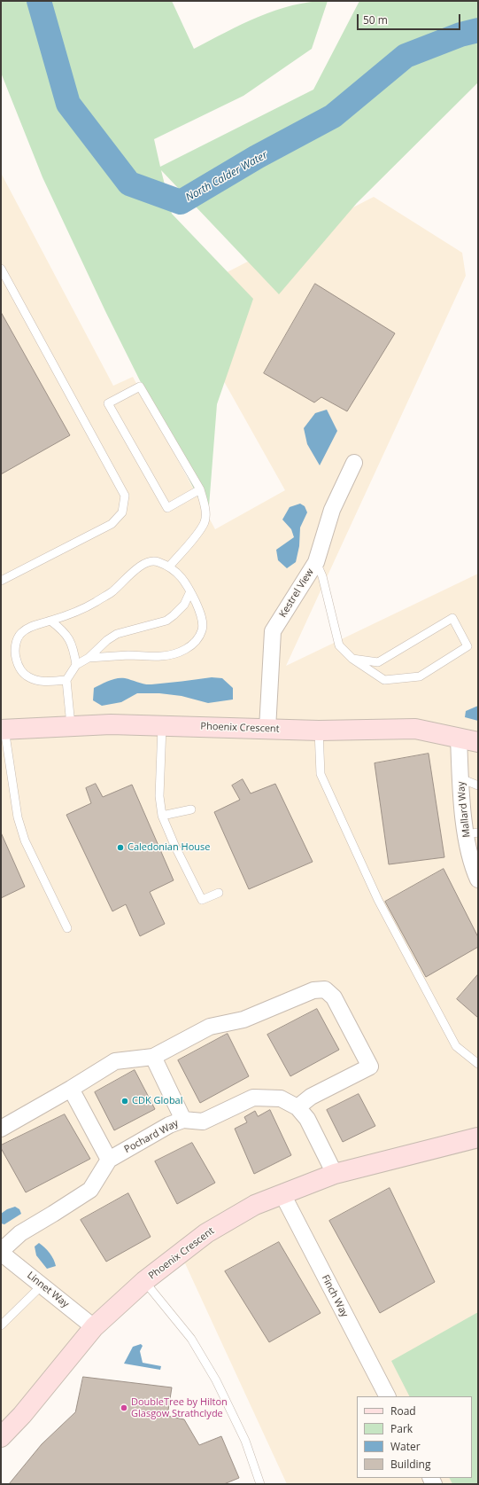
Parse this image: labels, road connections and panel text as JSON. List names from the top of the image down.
{
  "streets": {
    "street": [
      "Kestrel View",
      "Phoenix Crescent",
      "Mallard Way",
      "Pochard Way",
      "Linnet Way",
      "Finch Way"
    ]
  },
  "crossings": [
    ["Kestrel View", "Phoenix Crescent"],
    ["Phoenix Crescent", "Mallard Way"],
    ["Phoenix Crescent", "Pochard Way"],
    ["Phoenix Crescent", "Linnet Way"],
    ["Phoenix Crescent", "Finch Way"],
    ["Pochard Way", "Linnet Way"]
  ],
  "water": ["North Calder Water"],
  "places": ["Caledonian House", "CDK Global", "DoubleTree by Hilton Glasgow Strathclyde"],
  "legend": [
    "Road",
    "Park",
    "Water",
    "Building"
  ],
  "scale_bar": "50 m"
}
